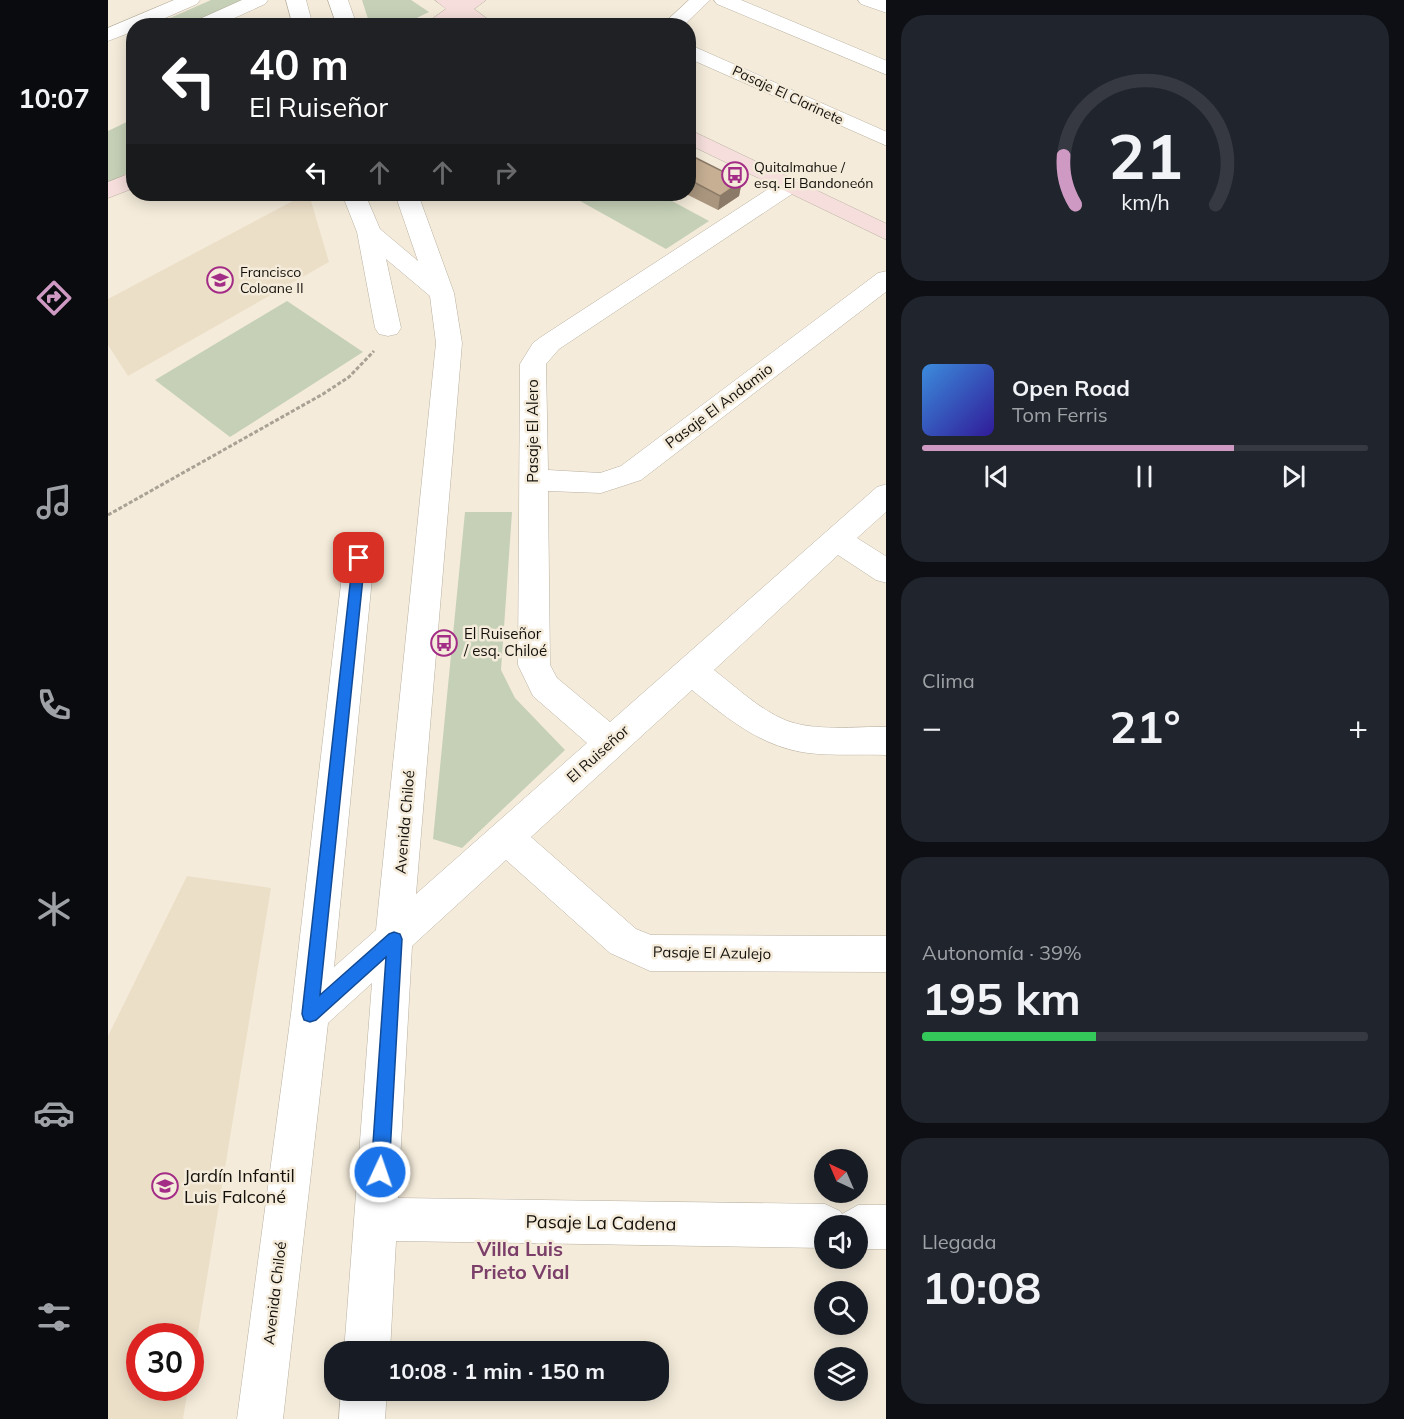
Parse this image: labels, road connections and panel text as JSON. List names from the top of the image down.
{
  "streets": {
    "street": [
      "Pasaje El Clarinete",
      "Pasaje El Andamio",
      "Pasaje El Alero",
      "El Ruiseñor",
      "Avenida Chiloé",
      "Pasaje El Azulejo",
      "Pasaje La Cadena"
    ]
  },
  "crossings": [
    ["Pasaje El Andamio", "Pasaje El Alero"],
    ["Pasaje El Alero", "El Ruiseñor"],
    ["El Ruiseñor", "Avenida Chiloé"],
    ["El Ruiseñor", "Pasaje El Azulejo"],
    ["Avenida Chiloé", "Pasaje La Cadena"]
  ],
  "districts": ["Villa Luis Prieto Vial"],
  "places": {
    "bus stop": ["Quitalmahue / esq. El Bandoneón", "El Ruiseñor / esq. Chiloé"],
    "school or university": ["Francisco Coloane II", "Jardín Infantil Luis Falconé"]
  },
  "north": "top left",
  "page": {
    "tabs": "10:07",
    "turn": ["40 m", "El Ruiseñor"],
    "song": ["Open Road", "Tom Ferris"],
    "tile": [
      "Clima",
      ["Autonomía · 39%", "195 km"],
      ["Llegada", "10:08"]
    ],
    "heat": ["−", "21°", "+"],
    "limit": "30",
    "trip": "10:08 · 1 min · 150 m",
    "gauge": ["21", "km/h"]
  }
}
